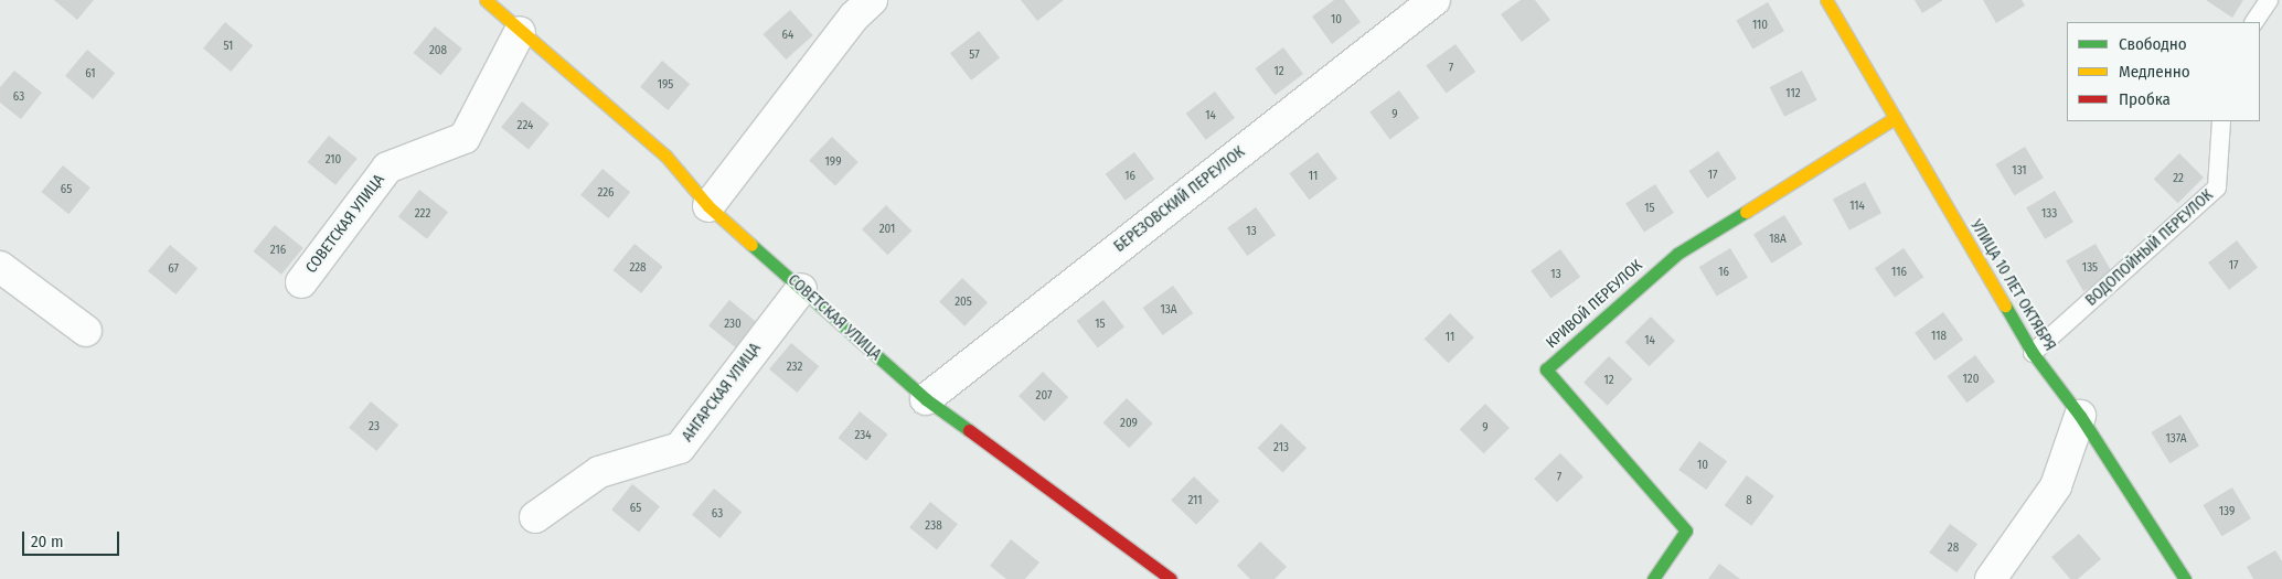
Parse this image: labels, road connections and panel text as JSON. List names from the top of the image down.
{
  "streets": {
    "street": [
      "БЕРЕЗОВСКИЙ ПЕРЕУЛОК",
      "СОВЕТСКАЯ УЛИЦА",
      "УЛИЦА 10 ЛЕТ ОКТЯБРЯ",
      "КРИВОЙ ПЕРЕУЛОК",
      "АНГАРСКАЯ УЛИЦА"
    ],
    "lane": ["ВОДОПОЙНЫЙ ПЕРЕУЛОК"]
  },
  "crossings": [
    ["БЕРЕЗОВСКИЙ ПЕРЕУЛОК", "СОВЕТСКАЯ УЛИЦА"],
    ["СОВЕТСКАЯ УЛИЦА", "АНГАРСКАЯ УЛИЦА"],
    ["ВОДОПОЙНЫЙ ПЕРЕУЛОК", "УЛИЦА 10 ЛЕТ ОКТЯБРЯ"],
    ["УЛИЦА 10 ЛЕТ ОКТЯБРЯ", "КРИВОЙ ПЕРЕУЛОК"]
  ],
  "house_numbers": [
    "10",
    "110",
    "64",
    "51",
    "208",
    "57",
    "7",
    "12",
    "61",
    "195",
    "112",
    "63",
    "9",
    "14",
    "224",
    "210",
    "199",
    "131",
    "17",
    "16",
    "11",
    "22",
    "65",
    "226",
    "114",
    "15",
    "222",
    "133",
    "201",
    "13",
    "18А",
    "216",
    "17",
    "228",
    "135",
    "67",
    "16",
    "116",
    "13",
    "205",
    "13А",
    "230",
    "15",
    "118",
    "11",
    "14",
    "232",
    "120",
    "12",
    "207",
    "209",
    "23",
    "9",
    "234",
    "137А",
    "213",
    "10",
    "7",
    "211",
    "8",
    "65",
    "139",
    "63",
    "238",
    "28"
  ],
  "legend": ["Свободно", "Медленно", "Пробка"],
  "scale_bar": "20 m"
}
